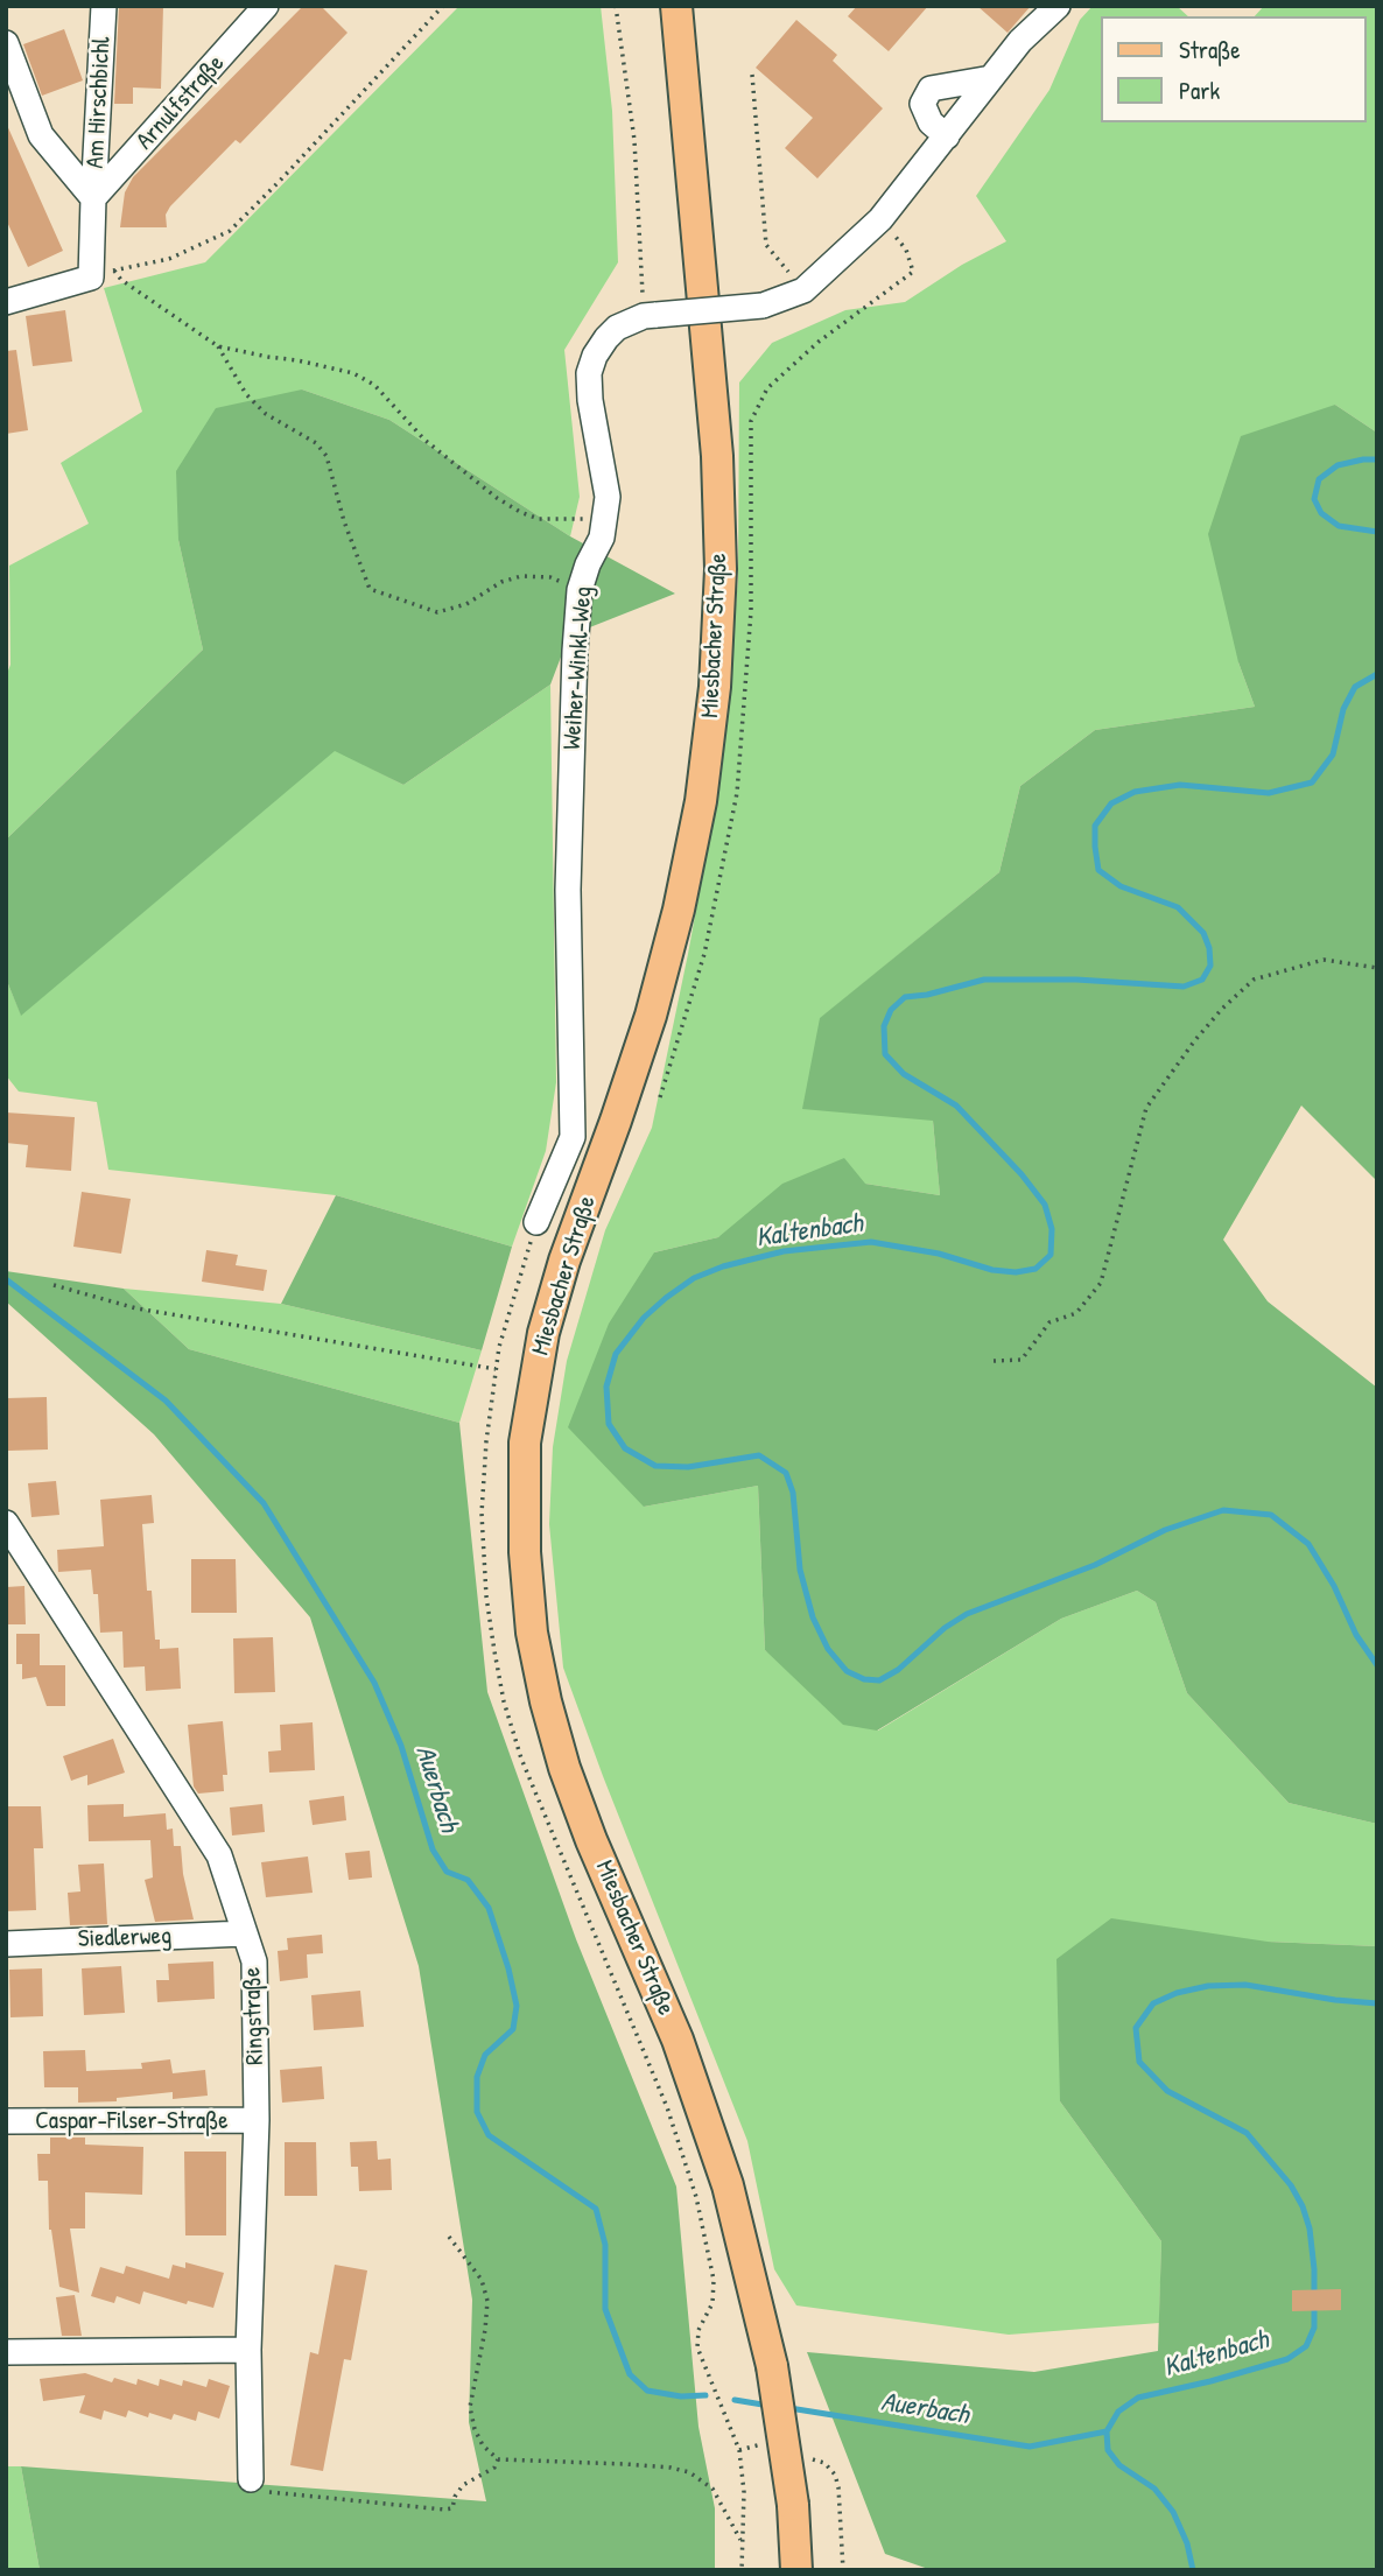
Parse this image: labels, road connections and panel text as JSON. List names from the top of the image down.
{
  "streets": {
    "main road": ["Miesbacher Straße"],
    "street": [
      "Am Hirschbichl",
      "Arnulfstraße",
      "Weiher-Winkl-Weg",
      "Siedlerweg",
      "Ringstraße",
      "Caspar-Filser-Straße"
    ]
  },
  "crossings": [
    ["Am Hirschbichl", "Arnulfstraße"],
    ["Siedlerweg", "Ringstraße"],
    ["Ringstraße", "Caspar-Filser-Straße"]
  ],
  "water": ["Kaltenbach", "Auerbach"],
  "legend": ["Straße", "Park"]
}
